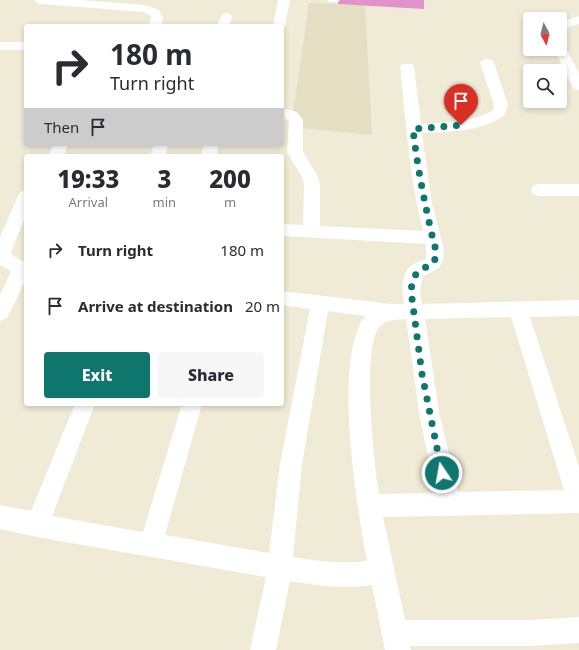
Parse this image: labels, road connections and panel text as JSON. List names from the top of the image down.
{
  "north": "bottom",
  "page": {
    "turn": ["180 m", "Turn right"],
    "then": "Then",
    "eta": [
      "19:33",
      "Arrival",
      "3",
      "min",
      "200",
      "m"
    ],
    "list": [
      {
        "name": "Turn right",
        "value": "180 m"
      },
      {
        "name": "Arrive at destination",
        "value": "20 m"
      }
    ],
    "buttons": ["Exit", "Share"]
  }
}
